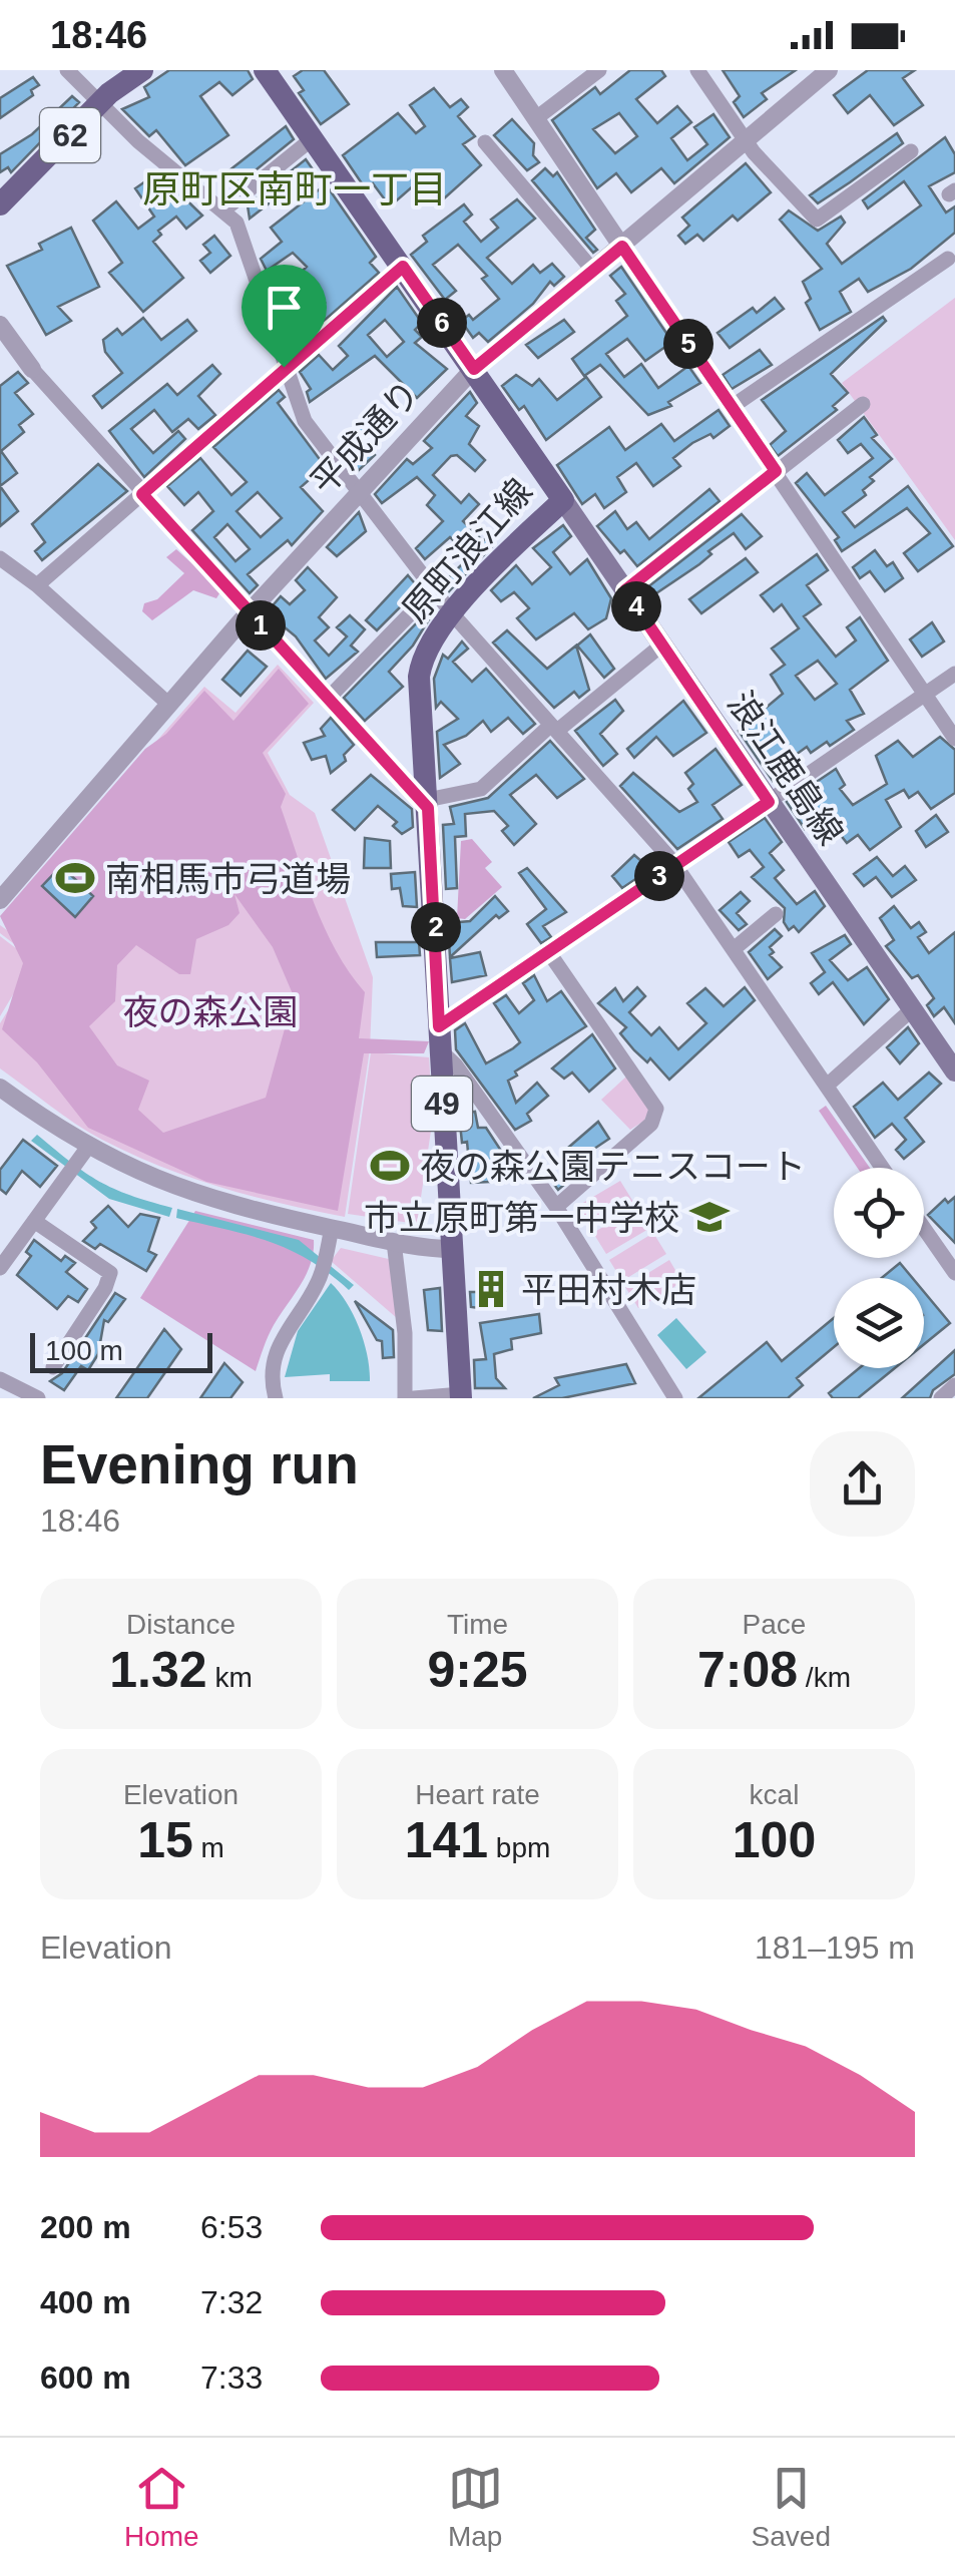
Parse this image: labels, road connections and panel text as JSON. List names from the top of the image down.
{
  "streets": {
    "main road": [
      "62",
      "原町浪江線",
      "浪江鹿島線",
      "49"
    ],
    "street": ["平成通り"]
  },
  "crossings": [
    ["平成通り", "原町浪江線"],
    ["原町浪江線", "浪江鹿島線"]
  ],
  "districts": ["原町区南町一丁目"],
  "parks": ["夜の森公園"],
  "places": {
    "sports": ["南相馬市弓道場", "夜の森公園テニスコート"],
    "school or university": ["市立原町第一中学校"],
    "building": ["平田村木店"]
  },
  "scale_bar": "100 m",
  "page": {
    "status": "18:46",
    "pins": [
      "6",
      "5",
      "4",
      "1",
      "3",
      "2"
    ],
    "scale": "100 m",
    "heading": ["Evening run", "18:46"],
    "stats": [
      ["Distance", "1.32 km"],
      ["Time", "9:25"],
      ["Pace", "7:08 /km"],
      ["Elevation", "15 m"],
      ["Heart rate", "141 bpm"],
      ["kcal", "100"]
    ],
    "chart": ["Elevation", "181–195 m"],
    "list": [
      {
        "name": "200 m",
        "note": "6:53"
      },
      {
        "name": "400 m",
        "note": "7:32"
      },
      {
        "name": "600 m",
        "note": "7:33"
      }
    ],
    "tabs": ["Home", "Map", "Saved"]
  }
}
